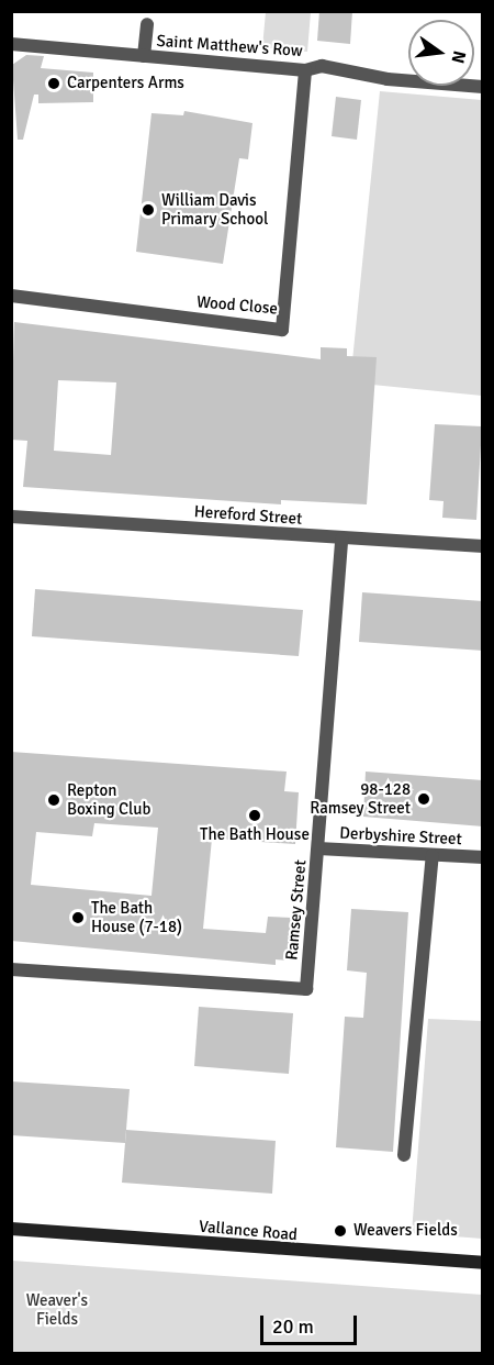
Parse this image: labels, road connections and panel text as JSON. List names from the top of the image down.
{
  "streets": {
    "main road": ["Vallance Road"],
    "street": [
      "Saint Matthew's Row",
      "Wood Close",
      "Hereford Street",
      "Derbyshire Street",
      "Ramsey Street"
    ]
  },
  "crossings": [
    ["Saint Matthew's Row", "Wood Close"],
    ["Hereford Street", "Ramsey Street"],
    ["Derbyshire Street", "Ramsey Street"]
  ],
  "parks": ["Weaver's Fields"],
  "places": [
    "Carpenters Arms",
    "William Davis Primary School",
    "98-128 Ramsey Street",
    "Repton Boxing Club",
    "The Bath House",
    "The Bath House (7-18)",
    "Weavers Fields"
  ],
  "scale_bar": "20 m",
  "north": "right"
}
